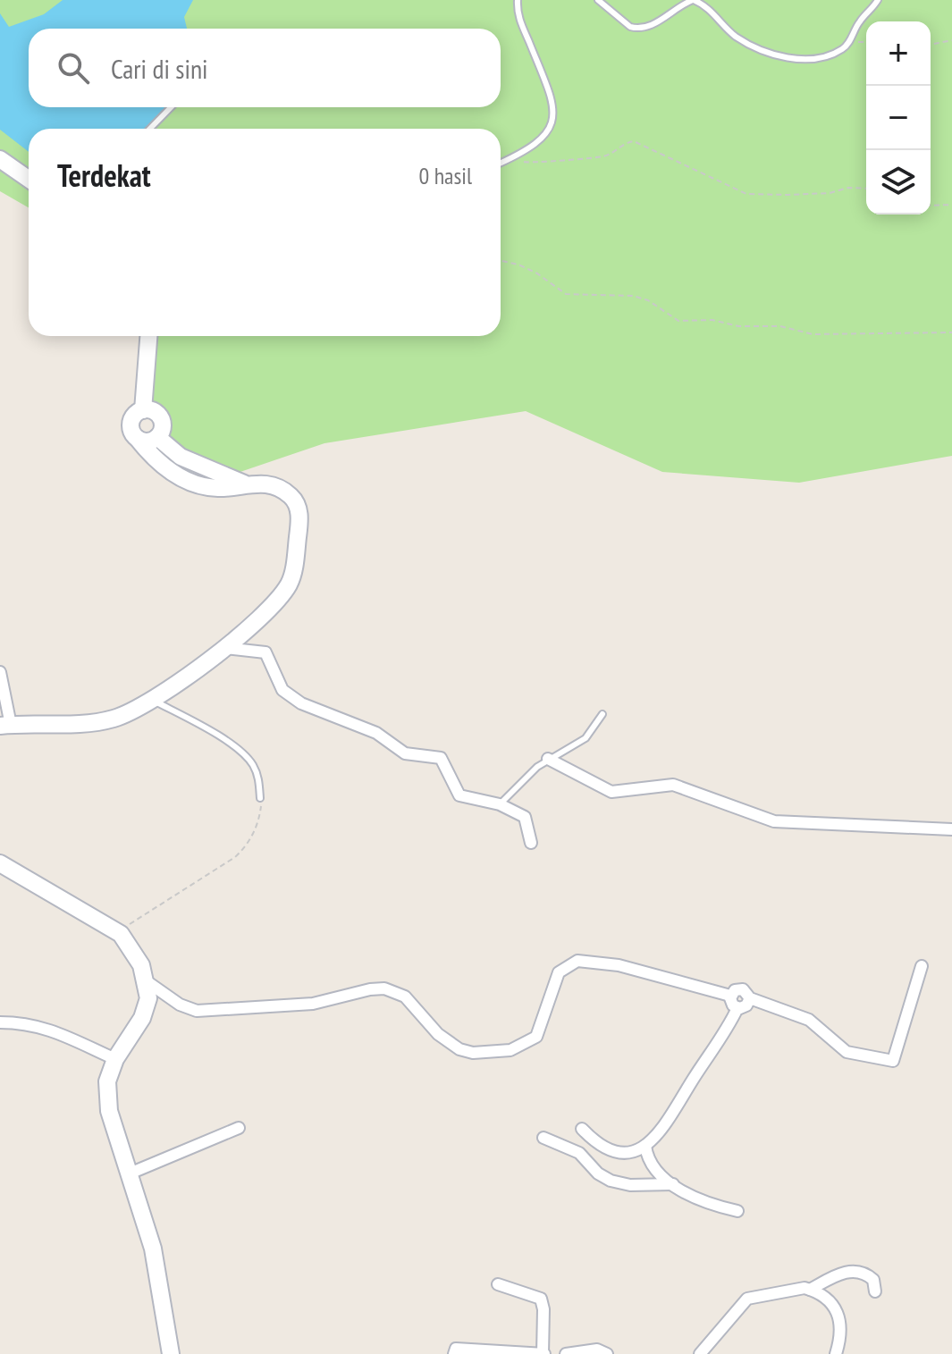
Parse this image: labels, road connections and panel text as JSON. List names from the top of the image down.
{
  "page": {
    "map_buttons": ["+", "−"],
    "search": "Cari di sini",
    "heading": ["Terdekat", "0 hasil"]
  }
}
